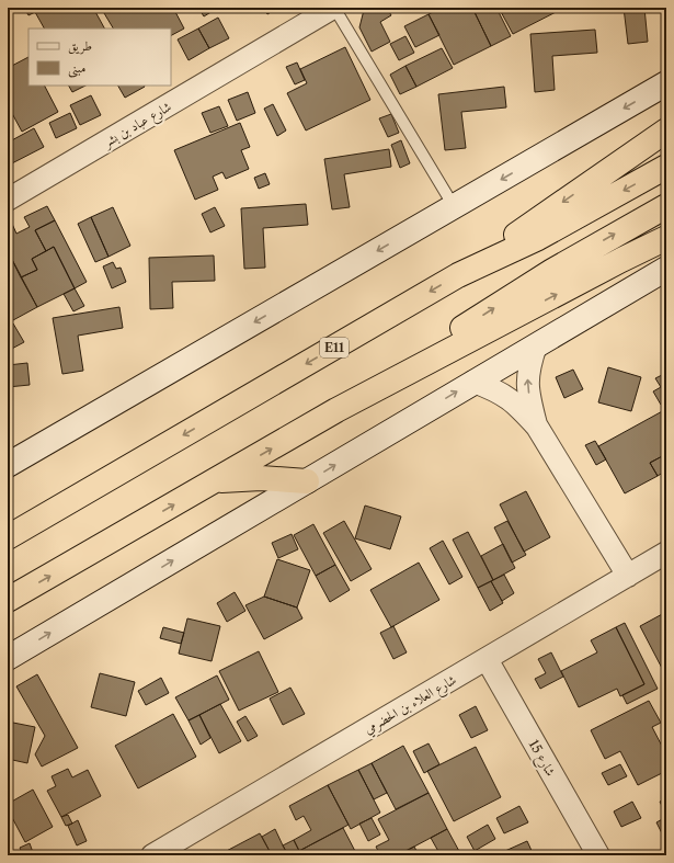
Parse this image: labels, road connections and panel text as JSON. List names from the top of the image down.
{
  "streets": {
    "highway": ["E11"],
    "street": ["شارع عباد بن بشر", "شارع العلاء بن الحضرمي", "شارع 15"]
  },
  "crossings": [
    ["شارع العلاء بن الحضرمي", "شارع 15"]
  ],
  "legend": ["طريق", "مبنى"]
}
